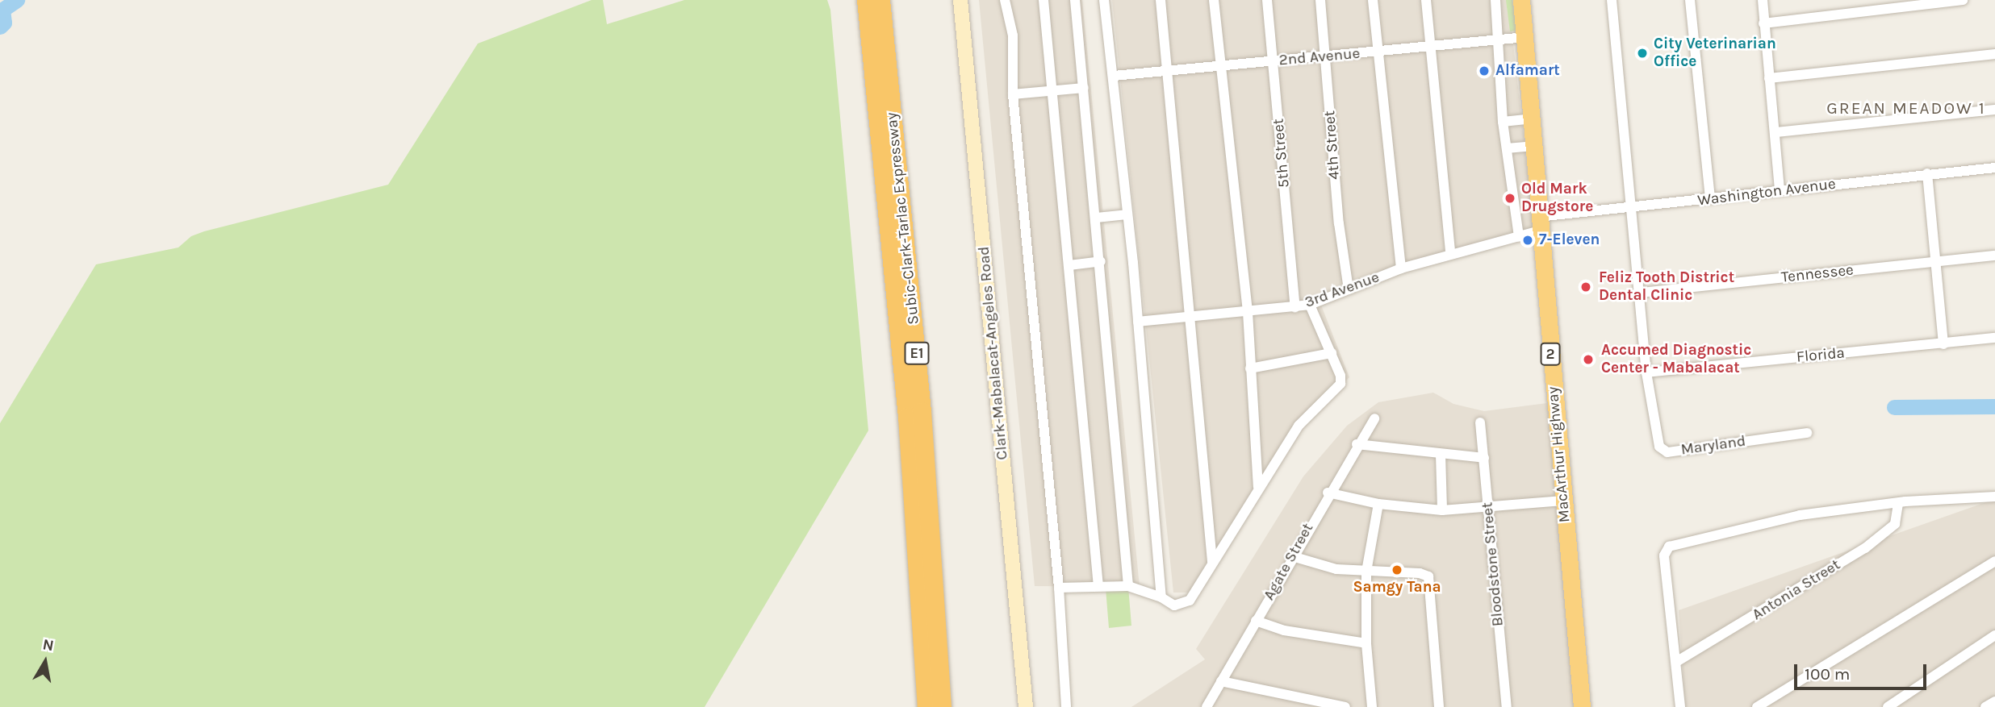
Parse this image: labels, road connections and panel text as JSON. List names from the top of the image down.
{
  "streets": {
    "highway": [
      "Subic-Clark-Tarlac Expressway",
      "E1",
      "2",
      "MacArthur Highway"
    ],
    "main road": ["Clark-Mabalacat-Angeles Road"],
    "street": [
      "2nd Avenue",
      "4th Street",
      "5th Street",
      "Washington Avenue",
      "Tennessee",
      "3rd Avenue",
      "Florida",
      "Maryland",
      "Agate Street",
      "Bloodstone Street",
      "Antonia Street"
    ]
  },
  "crossings": [
    ["2nd Avenue", "4th Street"],
    ["2nd Avenue", "5th Street"],
    ["2nd Avenue", "MacArthur Highway"],
    ["4th Street", "3rd Avenue"],
    ["5th Street", "3rd Avenue"],
    ["Washington Avenue", "3rd Avenue"],
    ["Washington Avenue", "Maryland"],
    ["Washington Avenue", "MacArthur Highway"],
    ["Tennessee", "Maryland"],
    ["3rd Avenue", "MacArthur Highway"],
    ["Florida", "Maryland"]
  ],
  "districts": ["GREAN MEADOW 1"],
  "places": [
    "City Veterinarian Office",
    "Alfamart",
    "Old Mark Drugstore",
    "7-Eleven",
    "Feliz Tooth District Dental Clinic",
    "Accumed Diagnostic Center - Mabalacat",
    "Samgy Tana"
  ],
  "scale_bar": "100 m",
  "north": "top"
}
